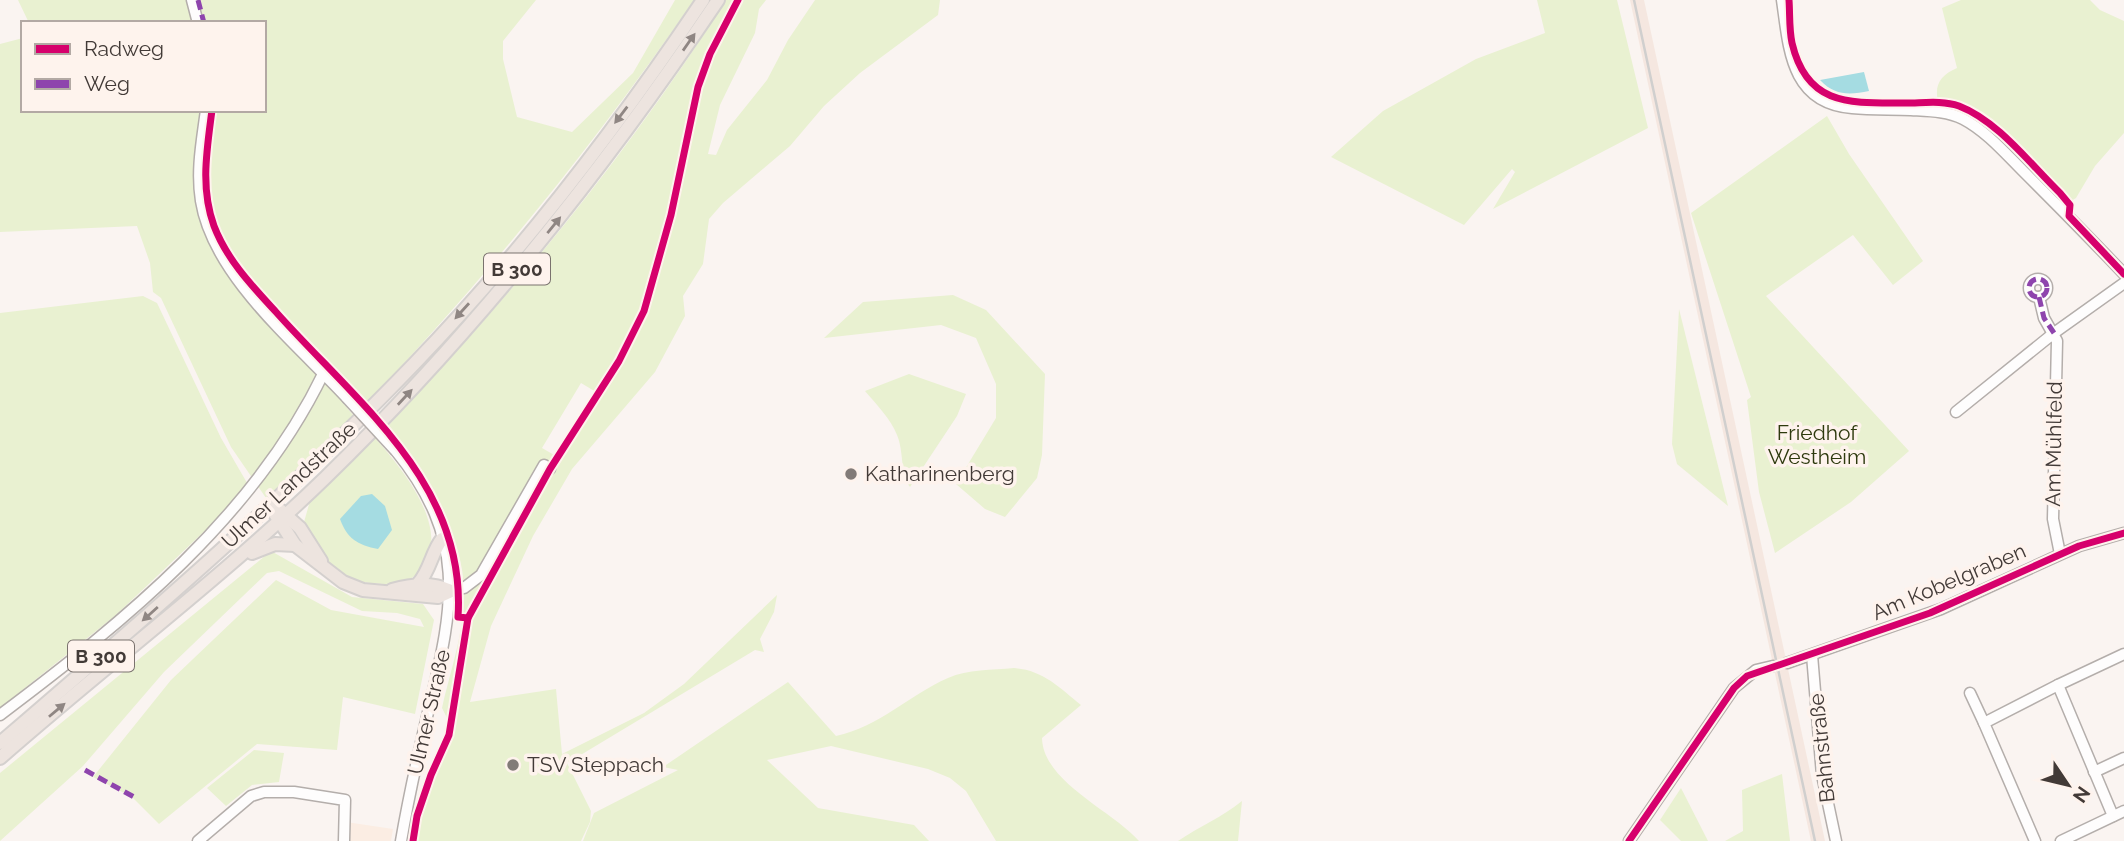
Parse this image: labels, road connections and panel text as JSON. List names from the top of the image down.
{
  "streets": {
    "main road": ["B 300", "Ulmer Landstraße"],
    "street": [
      "Am Mühlfeld",
      "Am Kobelgraben",
      "Ulmer Straße",
      "Bahnstraße"
    ]
  },
  "crossings": [
    ["Am Mühlfeld", "Am Kobelgraben"],
    ["Am Kobelgraben", "Bahnstraße"]
  ],
  "parks": ["Friedhof Westheim"],
  "places": ["Katharinenberg", "TSV Steppach"],
  "legend": ["Radweg", "Weg"],
  "north": "bottom right"
}
